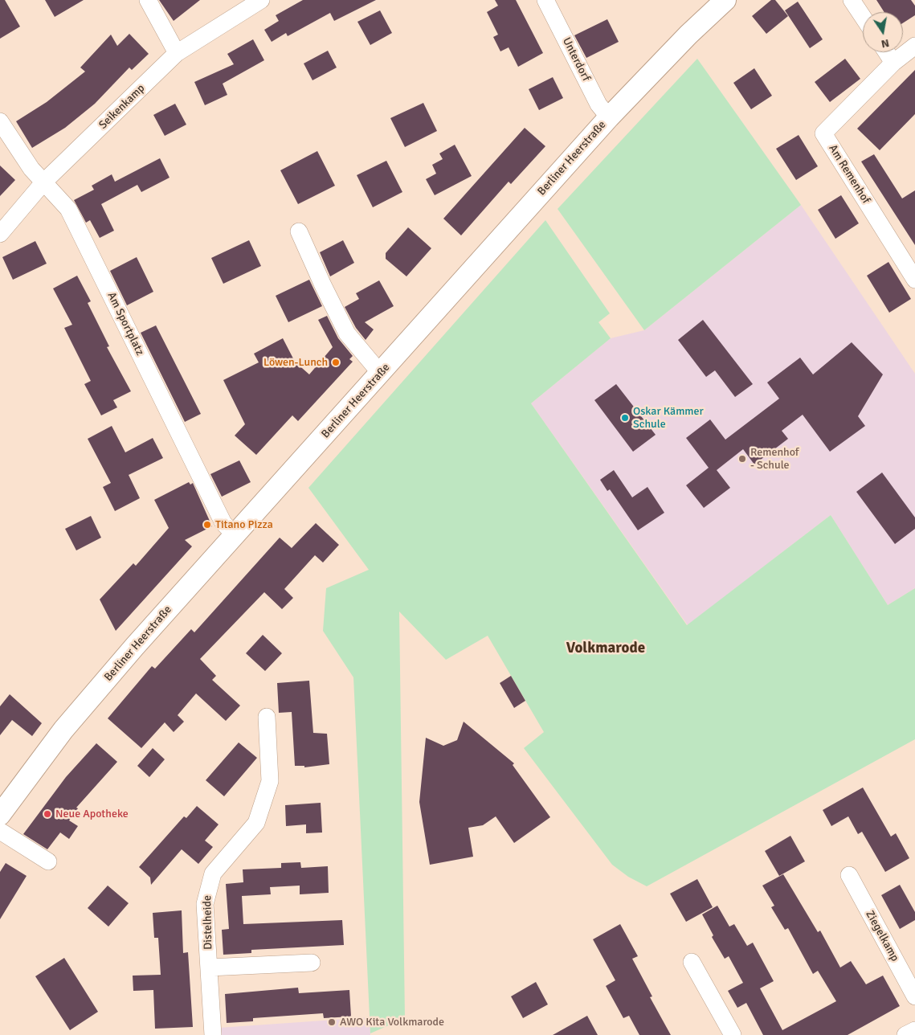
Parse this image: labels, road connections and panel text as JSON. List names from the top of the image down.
{
  "streets": {
    "main road": ["Berliner Heerstraße"],
    "street": [
      "Unterdorf",
      "Seikenkamp",
      "Am Remenhof",
      "Am Sportplatz",
      "Distelheide",
      "Ziegelkamp"
    ]
  },
  "crossings": [
    ["Unterdorf", "Berliner Heerstraße"],
    ["Seikenkamp", "Am Sportplatz"],
    ["Berliner Heerstraße", "Am Sportplatz"]
  ],
  "districts": ["Volkmarode"],
  "places": [
    "Löwen-Lunch",
    "Oskar Kämmer Schule",
    "Remenhof - Schule",
    "Titano Pizza",
    "Neue Apotheke",
    "AWO Kita Volkmarode"
  ],
  "north": "bottom"
}
